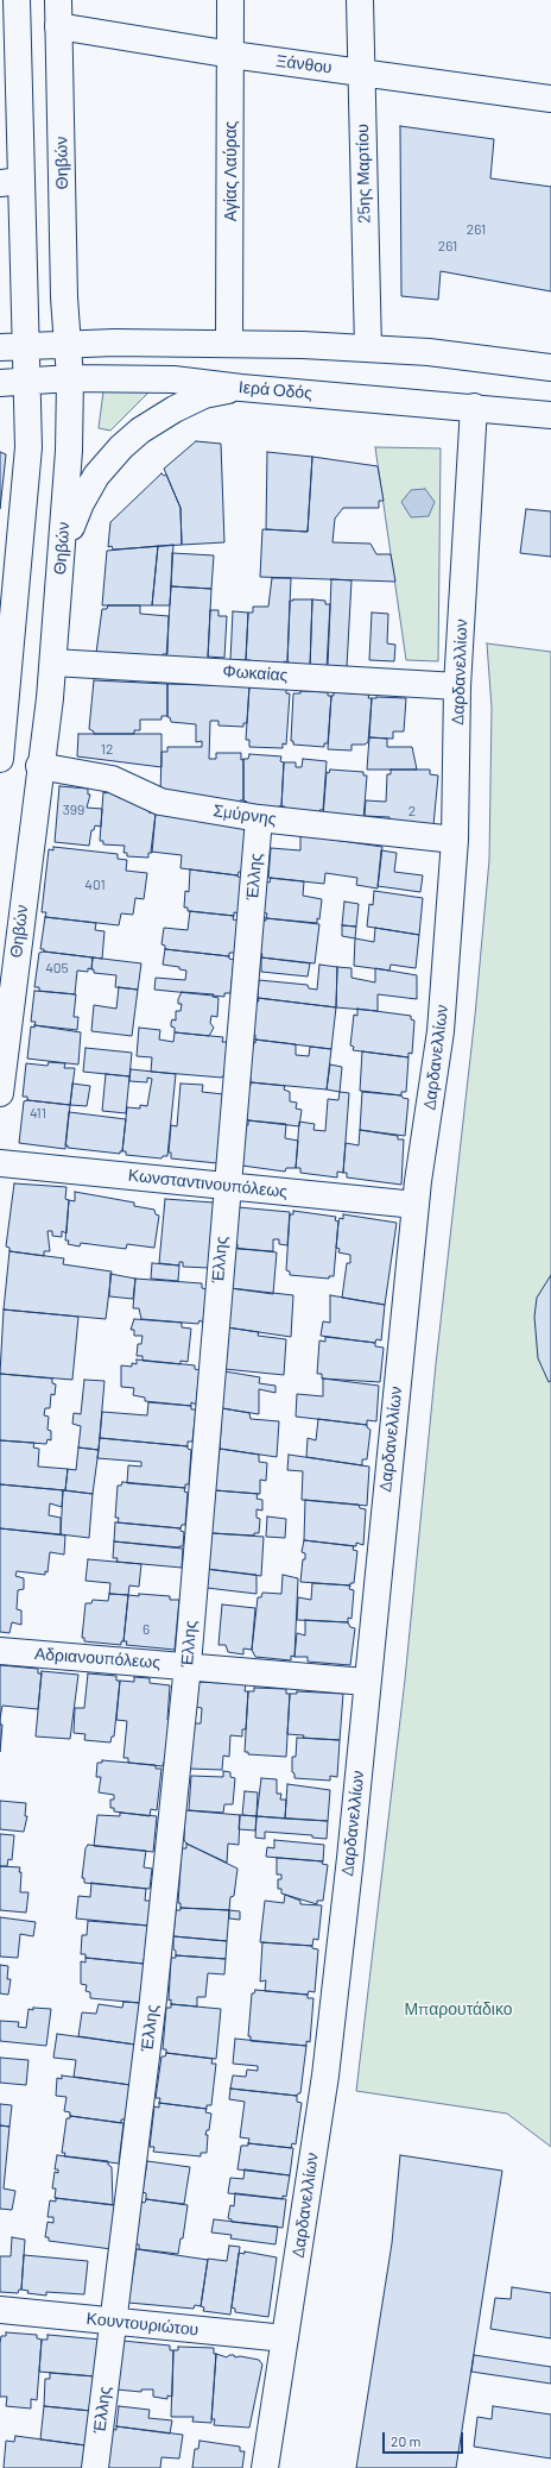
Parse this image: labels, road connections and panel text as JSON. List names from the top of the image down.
{
  "streets": {
    "street": [
      "Ξάνθου",
      "Θηβών",
      "Αγίας Λαύρας",
      "25ης Μαρτίου",
      "Ιερά Οδός",
      "Δαρδανελλίων",
      "Φωκαίας",
      "Σμύρνης",
      "Έλλης",
      "Κωνσταντινουπόλεως",
      "Αδριανουπόλεως",
      "Κουντουριώτου"
    ]
  },
  "crossings": [
    ["Ξάνθου", "Θηβών"],
    ["Ξάνθου", "Αγίας Λαύρας"],
    ["Ξάνθου", "25ης Μαρτίου"],
    ["Θηβών", "Ιερά Οδός"],
    ["Θηβών", "Φωκαίας"],
    ["Θηβών", "Σμύρνης"],
    ["Ιερά Οδός", "Δαρδανελλίων"],
    ["Δαρδανελλίων", "Φωκαίας"],
    ["Δαρδανελλίων", "Σμύρνης"],
    ["Δαρδανελλίων", "Κωνσταντινουπόλεως"],
    ["Δαρδανελλίων", "Αδριανουπόλεως"],
    ["Δαρδανελλίων", "Κουντουριώτου"],
    ["Σμύρνης", "Έλλης"],
    ["Έλλης", "Κωνσταντινουπόλεως"],
    ["Έλλης", "Αδριανουπόλεως"],
    ["Έλλης", "Κουντουριώτου"]
  ],
  "parks": ["Μπαρουτάδικο"],
  "house_numbers": [
    "261",
    "261",
    "12",
    "399",
    "2",
    "401",
    "405",
    "411",
    "6"
  ],
  "scale_bar": "20 m"
}
